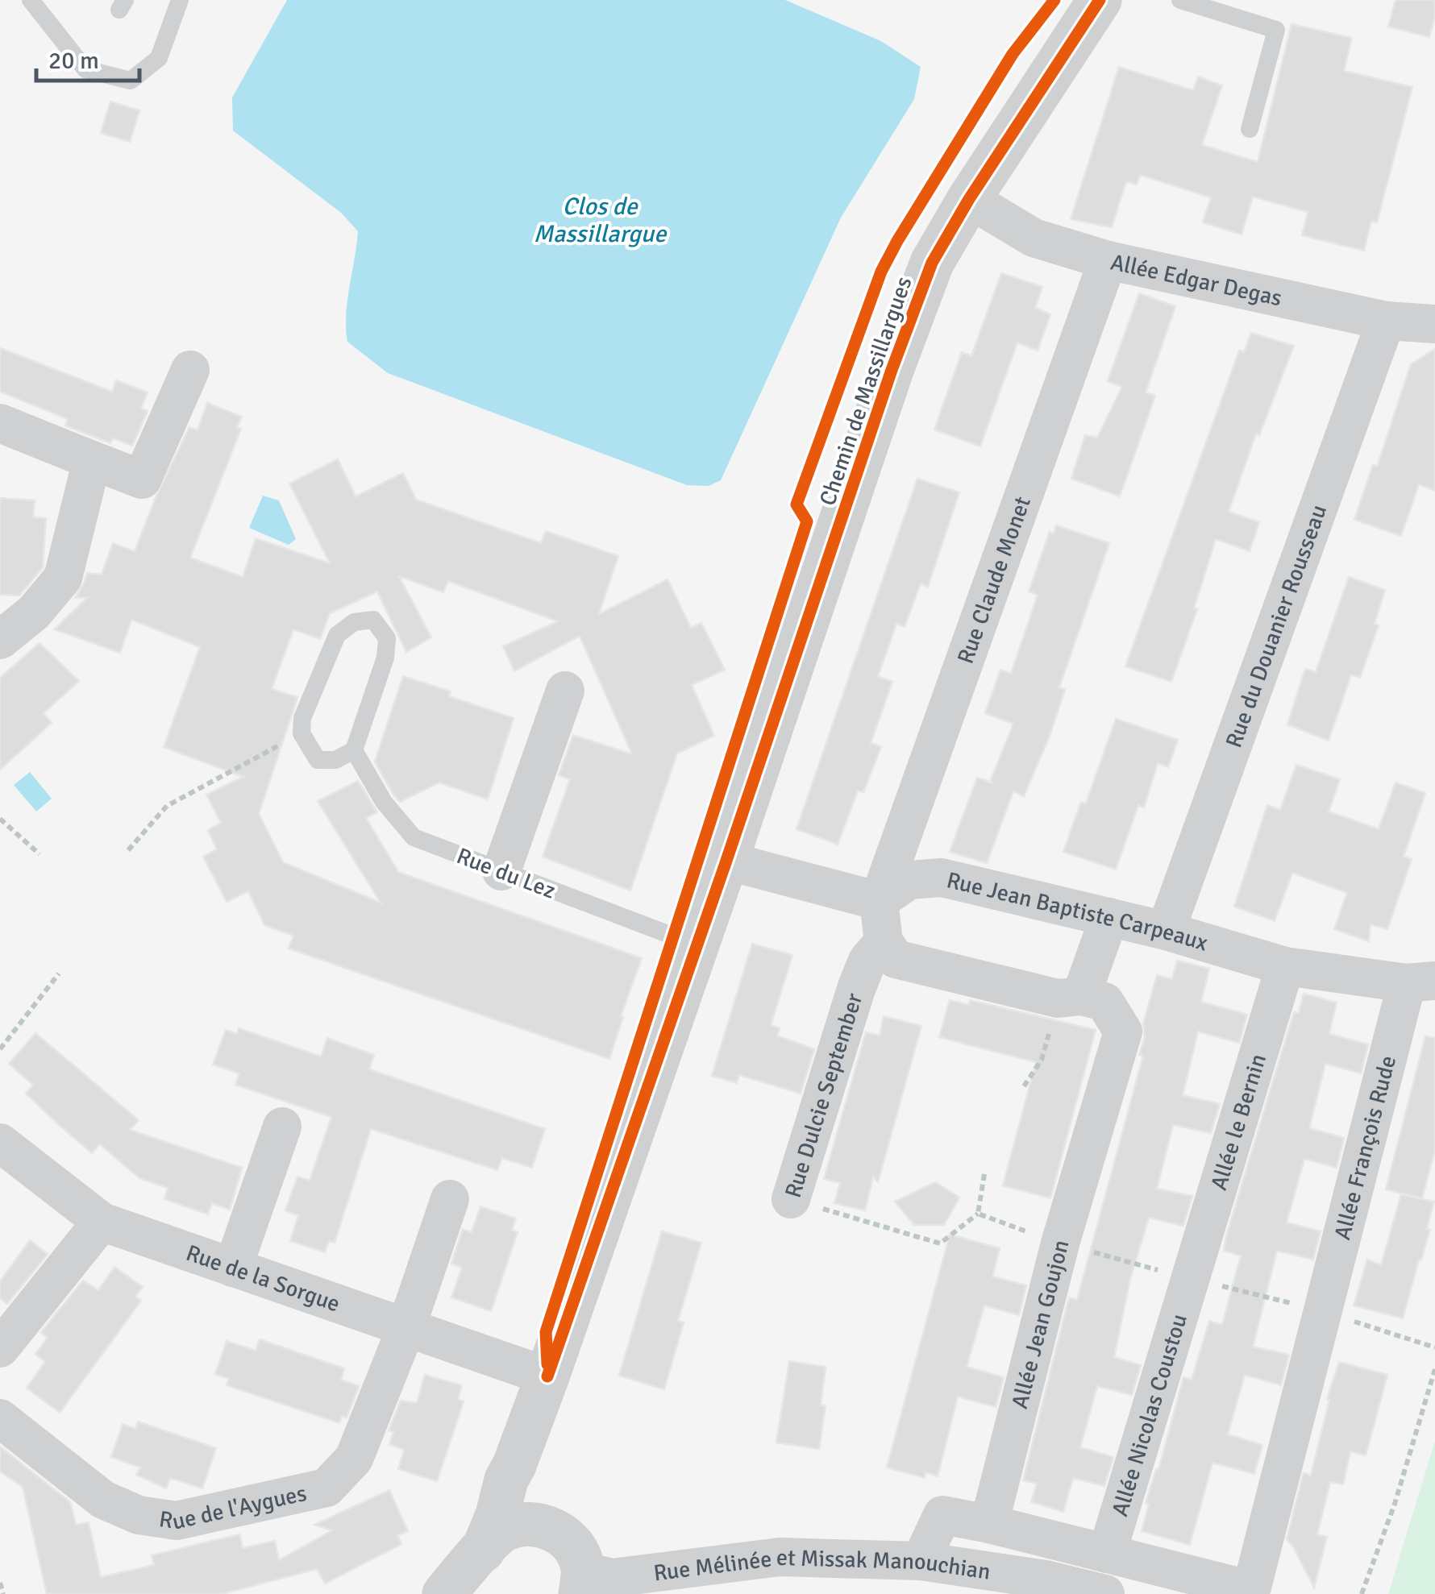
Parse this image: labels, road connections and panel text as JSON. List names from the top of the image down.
{
  "streets": {
    "street": [
      "Allée Edgar Degas",
      "Chemin de Massillargues",
      "Rue Claude Monet",
      "Rue du Douanier Rousseau",
      "Rue Jean Baptiste Carpeaux",
      "Rue Dulcie September",
      "Allée le Bernin",
      "Allée François Rude",
      "Rue de la Sorgue",
      "Allée Jean Goujon",
      "Allée Nicolas Coustou",
      "Rue de l'Aygues",
      "Rue Mélinée et Missak Manouchian"
    ],
    "lane": ["Rue du Lez"]
  },
  "crossings": [
    ["Allée Edgar Degas", "Chemin de Massillargues"],
    ["Allée Edgar Degas", "Rue Claude Monet"],
    ["Allée Edgar Degas", "Rue du Douanier Rousseau"],
    ["Chemin de Massillargues", "Rue du Lez"],
    ["Chemin de Massillargues", "Rue de la Sorgue"],
    ["Chemin de Massillargues", "Rue Mélinée et Missak Manouchian"],
    ["Rue Claude Monet", "Rue Jean Baptiste Carpeaux"],
    ["Rue du Douanier Rousseau", "Rue Jean Baptiste Carpeaux"],
    ["Rue Jean Baptiste Carpeaux", "Allée le Bernin"],
    ["Rue Jean Baptiste Carpeaux", "Allée François Rude"],
    ["Allée le Bernin", "Allée Nicolas Coustou"],
    ["Allée François Rude", "Allée Nicolas Coustou"],
    ["Rue de la Sorgue", "Rue de l'Aygues"]
  ],
  "water": ["Clos de Massillargue"],
  "scale_bar": "20 m"
}
